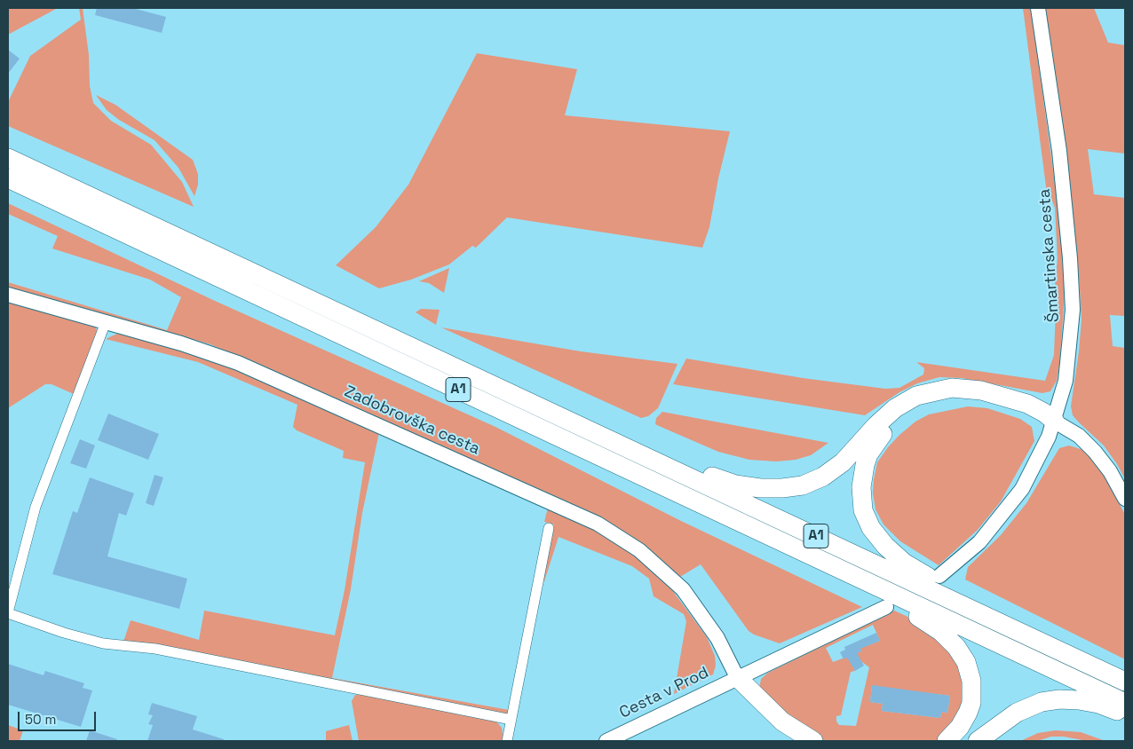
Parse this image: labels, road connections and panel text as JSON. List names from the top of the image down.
{
  "streets": {
    "highway": ["A1"],
    "main road": ["Šmartinska cesta", "Zadobrovška cesta", "Cesta v Prod"]
  },
  "crossings": [
    ["Zadobrovška cesta", "Cesta v Prod"]
  ],
  "scale_bar": "50 m"
}
